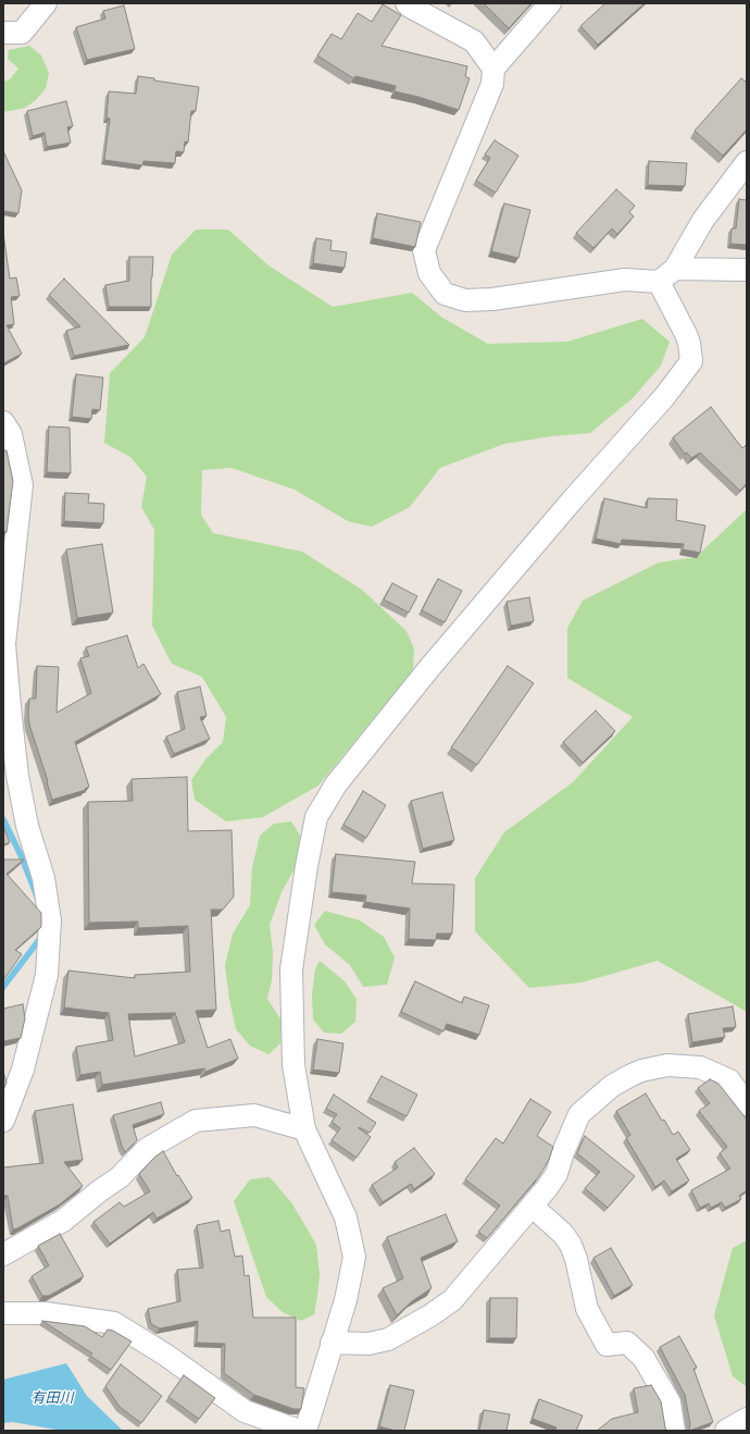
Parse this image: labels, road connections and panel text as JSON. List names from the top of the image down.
{
  "water": ["有田川"]
}
